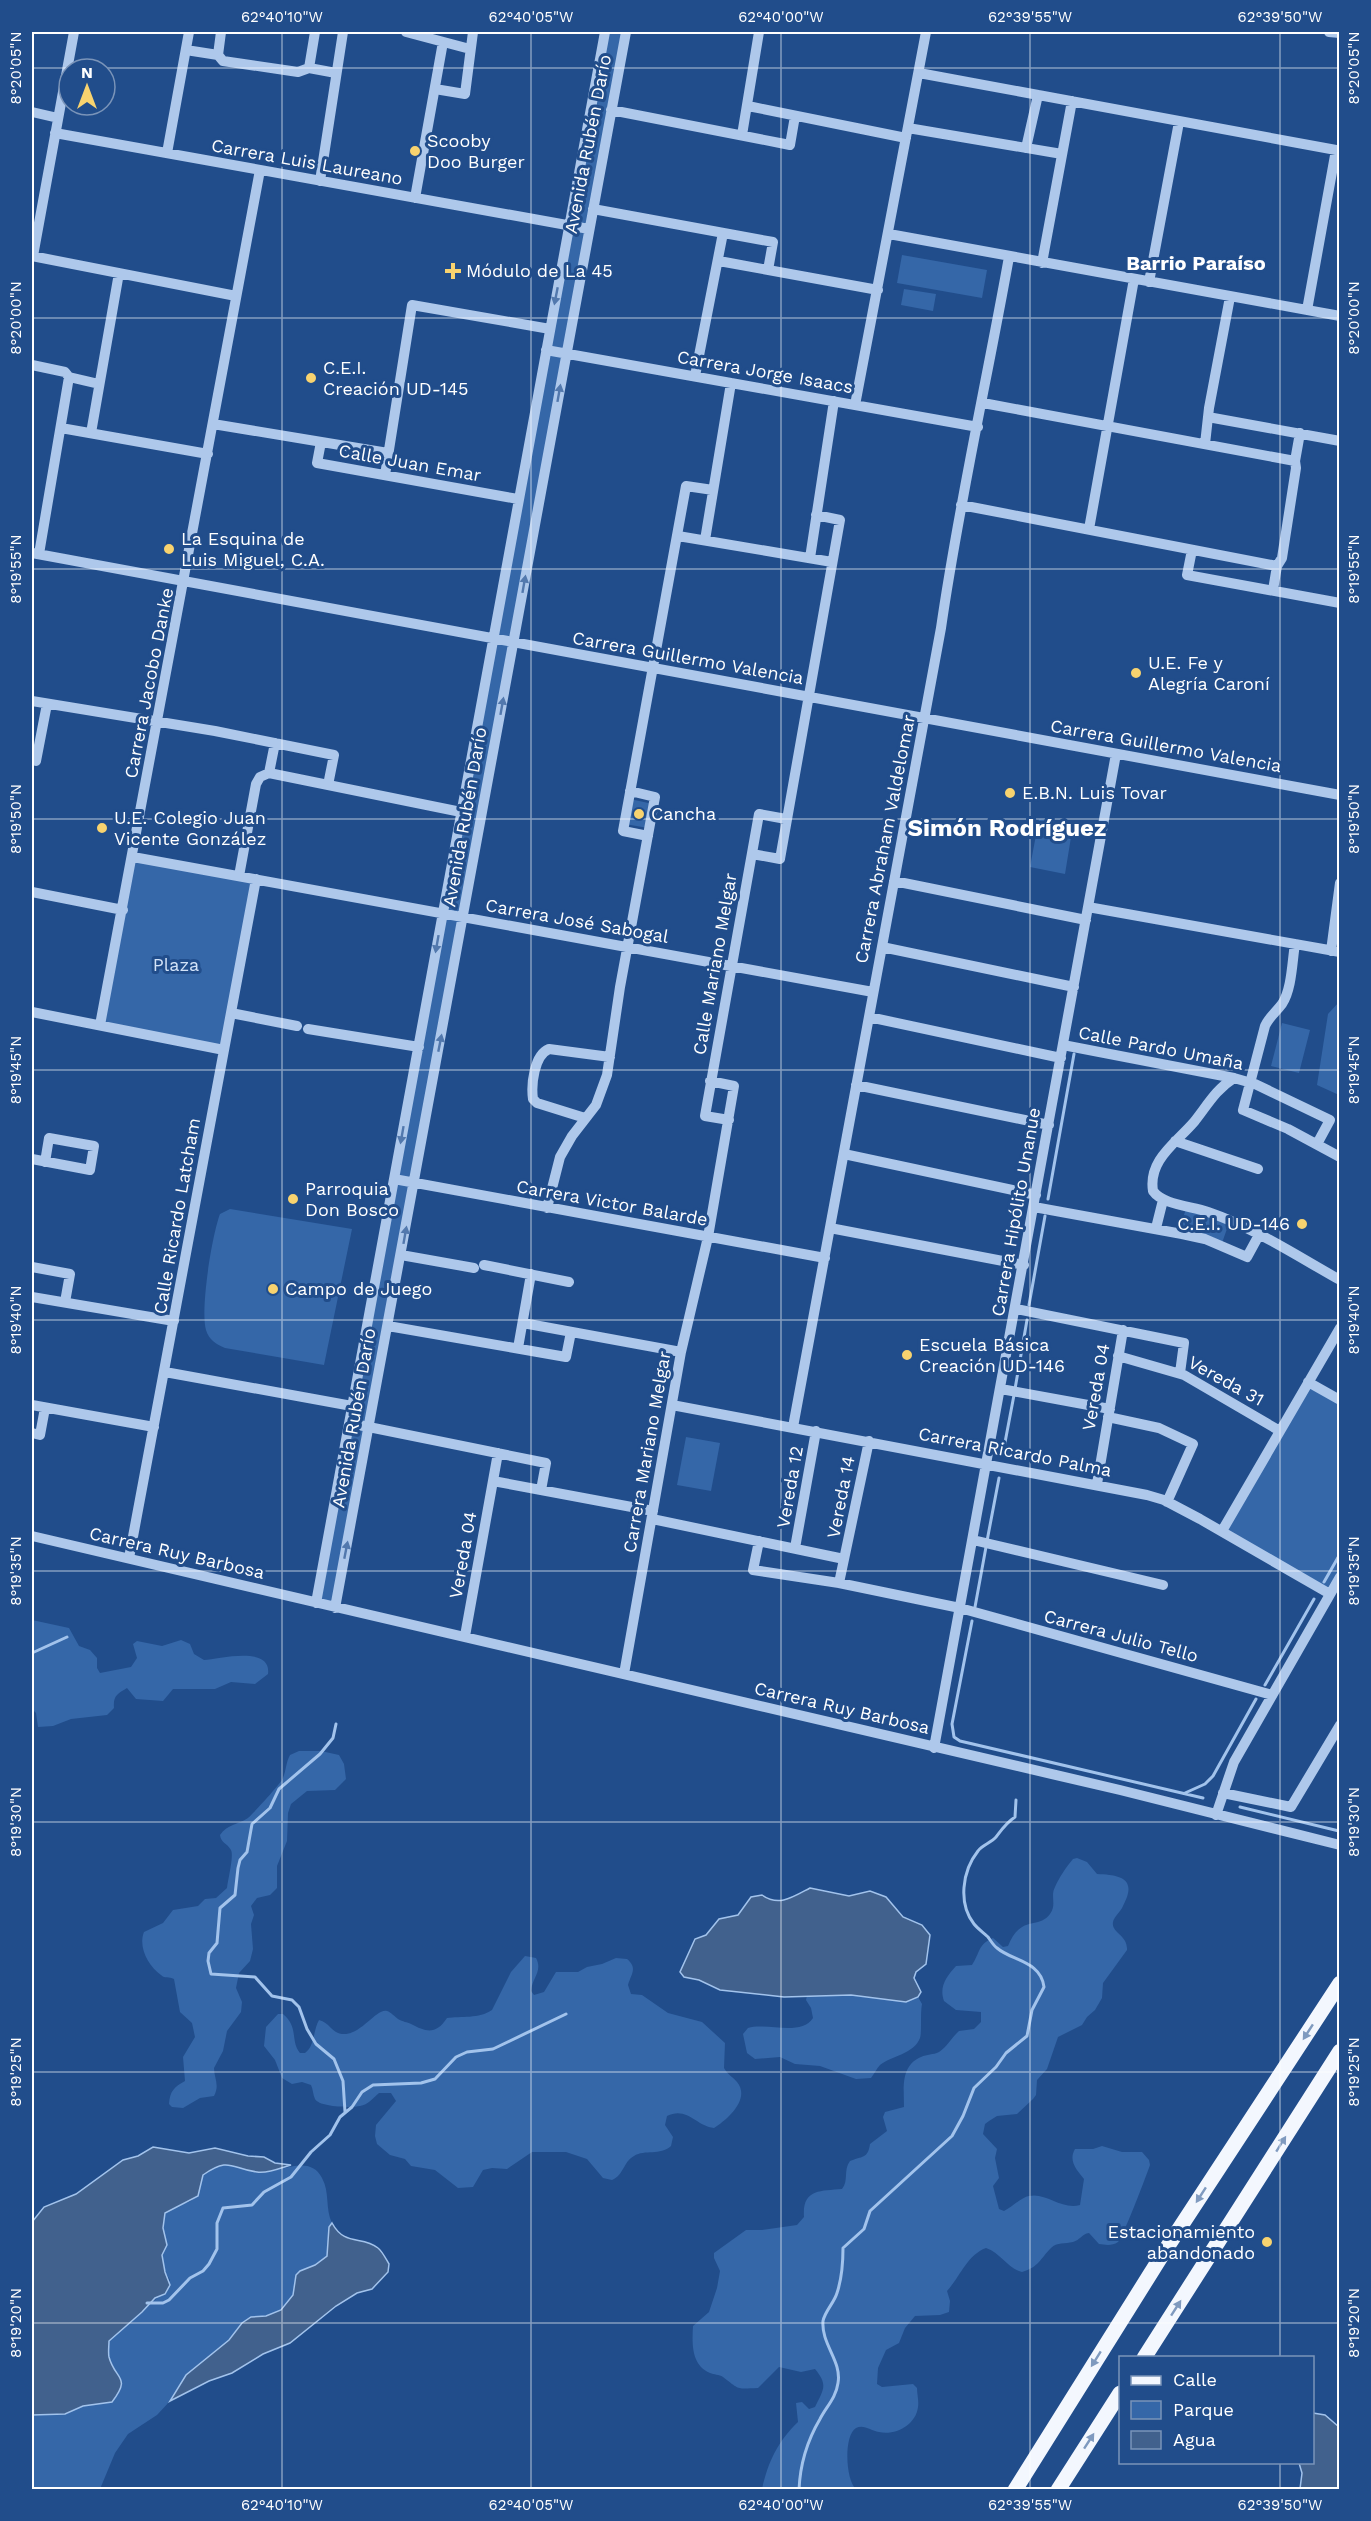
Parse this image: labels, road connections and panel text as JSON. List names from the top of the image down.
{
  "streets": {
    "street": [
      "Avenida Rubén Darío",
      "Carrera Luis Laureano",
      "Carrera Jorge Isaacs",
      "Calle Juan Emar",
      "Carrera Guillermo Valencia",
      "Carrera Jacobo Danke",
      "Carrera Abraham Valdelomar",
      "Carrera José Sabogal",
      "Calle Mariano Melgar",
      "Calle Pardo Umaña",
      "Carrera Victor Balarde",
      "Carrera Hipólito Unanue",
      "Calle Ricardo Latcham",
      "Vereda 31",
      "Vereda 04",
      "Carrera Mariano Melgar",
      "Carrera Ricardo Palma",
      "Vereda 12",
      "Vereda 14",
      "Carrera Ruy Barbosa",
      "Carrera Julio Tello"
    ]
  },
  "crossings": [
    ["Avenida Rubén Darío", "Carrera Luis Laureano"],
    ["Avenida Rubén Darío", "Carrera Jorge Isaacs"],
    ["Avenida Rubén Darío", "Calle Juan Emar"],
    ["Avenida Rubén Darío", "Carrera Guillermo Valencia"],
    ["Avenida Rubén Darío", "Carrera José Sabogal"],
    ["Avenida Rubén Darío", "Carrera Victor Balarde"],
    ["Avenida Rubén Darío", "Carrera Ruy Barbosa"],
    ["Carrera Luis Laureano", "Carrera Jacobo Danke"],
    ["Carrera Jorge Isaacs", "Carrera Abraham Valdelomar"],
    ["Calle Juan Emar", "Carrera Jacobo Danke"],
    ["Carrera Guillermo Valencia", "Carrera Jacobo Danke"],
    ["Carrera Guillermo Valencia", "Carrera Abraham Valdelomar"],
    ["Carrera Guillermo Valencia", "Calle Mariano Melgar"],
    ["Carrera Guillermo Valencia", "Carrera Hipólito Unanue"],
    ["Carrera Jacobo Danke", "Carrera José Sabogal"],
    ["Carrera Abraham Valdelomar", "Carrera José Sabogal"],
    ["Carrera Abraham Valdelomar", "Carrera Victor Balarde"],
    ["Carrera Abraham Valdelomar", "Carrera Ricardo Palma"],
    ["Carrera José Sabogal", "Calle Mariano Melgar"],
    ["Carrera José Sabogal", "Calle Ricardo Latcham"],
    ["Calle Mariano Melgar", "Carrera Victor Balarde"],
    ["Calle Mariano Melgar", "Carrera Mariano Melgar"],
    ["Calle Pardo Umaña", "Carrera Hipólito Unanue"],
    ["Carrera Victor Balarde", "Carrera Mariano Melgar"],
    ["Carrera Hipólito Unanue", "Vereda 31"],
    ["Carrera Hipólito Unanue", "Carrera Ricardo Palma"],
    ["Carrera Hipólito Unanue", "Carrera Ruy Barbosa"],
    ["Carrera Hipólito Unanue", "Carrera Julio Tello"],
    ["Calle Ricardo Latcham", "Carrera Ruy Barbosa"],
    ["Vereda 31", "Vereda 04"],
    ["Vereda 04", "Carrera Ricardo Palma"],
    ["Vereda 04", "Carrera Ruy Barbosa"],
    ["Carrera Mariano Melgar", "Carrera Ricardo Palma"],
    ["Carrera Mariano Melgar", "Carrera Ruy Barbosa"],
    ["Carrera Ricardo Palma", "Vereda 12"],
    ["Carrera Ricardo Palma", "Vereda 14"],
    ["Vereda 14", "Carrera Julio Tello"]
  ],
  "districts": ["Barrio Paraíso", "Simón Rodríguez"],
  "parks": ["Plaza"],
  "places": {
    "other": [
      "Scooby Doo Burger",
      "C.E.I. Creación UD-145",
      "La Esquina de Luis Miguel, C.A.",
      "U.E. Fe y Alegría Caroní",
      "E.B.N. Luis Tovar",
      "Cancha",
      "U.E. Colegio Juan Vicente González",
      "Parroquia Don Bosco",
      "C.E.I. UD-146",
      "Campo de Juego",
      "Escuela Básica Creación UD-146",
      "Estacionamiento abandonado"
    ],
    "health": ["Módulo de La 45"]
  },
  "legend": ["Calle", "Parque", "Agua"],
  "north": "top",
  "coordinates": [
    "62°40'10\"W",
    "62°40'05\"W",
    "62°40'00\"W",
    "62°39'55\"W",
    "62°39'50\"W",
    "8°20'05\"N",
    "8°20'00\"N",
    "8°19'55\"N",
    "8°19'50\"N",
    "8°19'45\"N",
    "8°19'40\"N",
    "8°19'35\"N",
    "8°19'30\"N",
    "8°19'25\"N",
    "8°19'20\"N"
  ]
}
